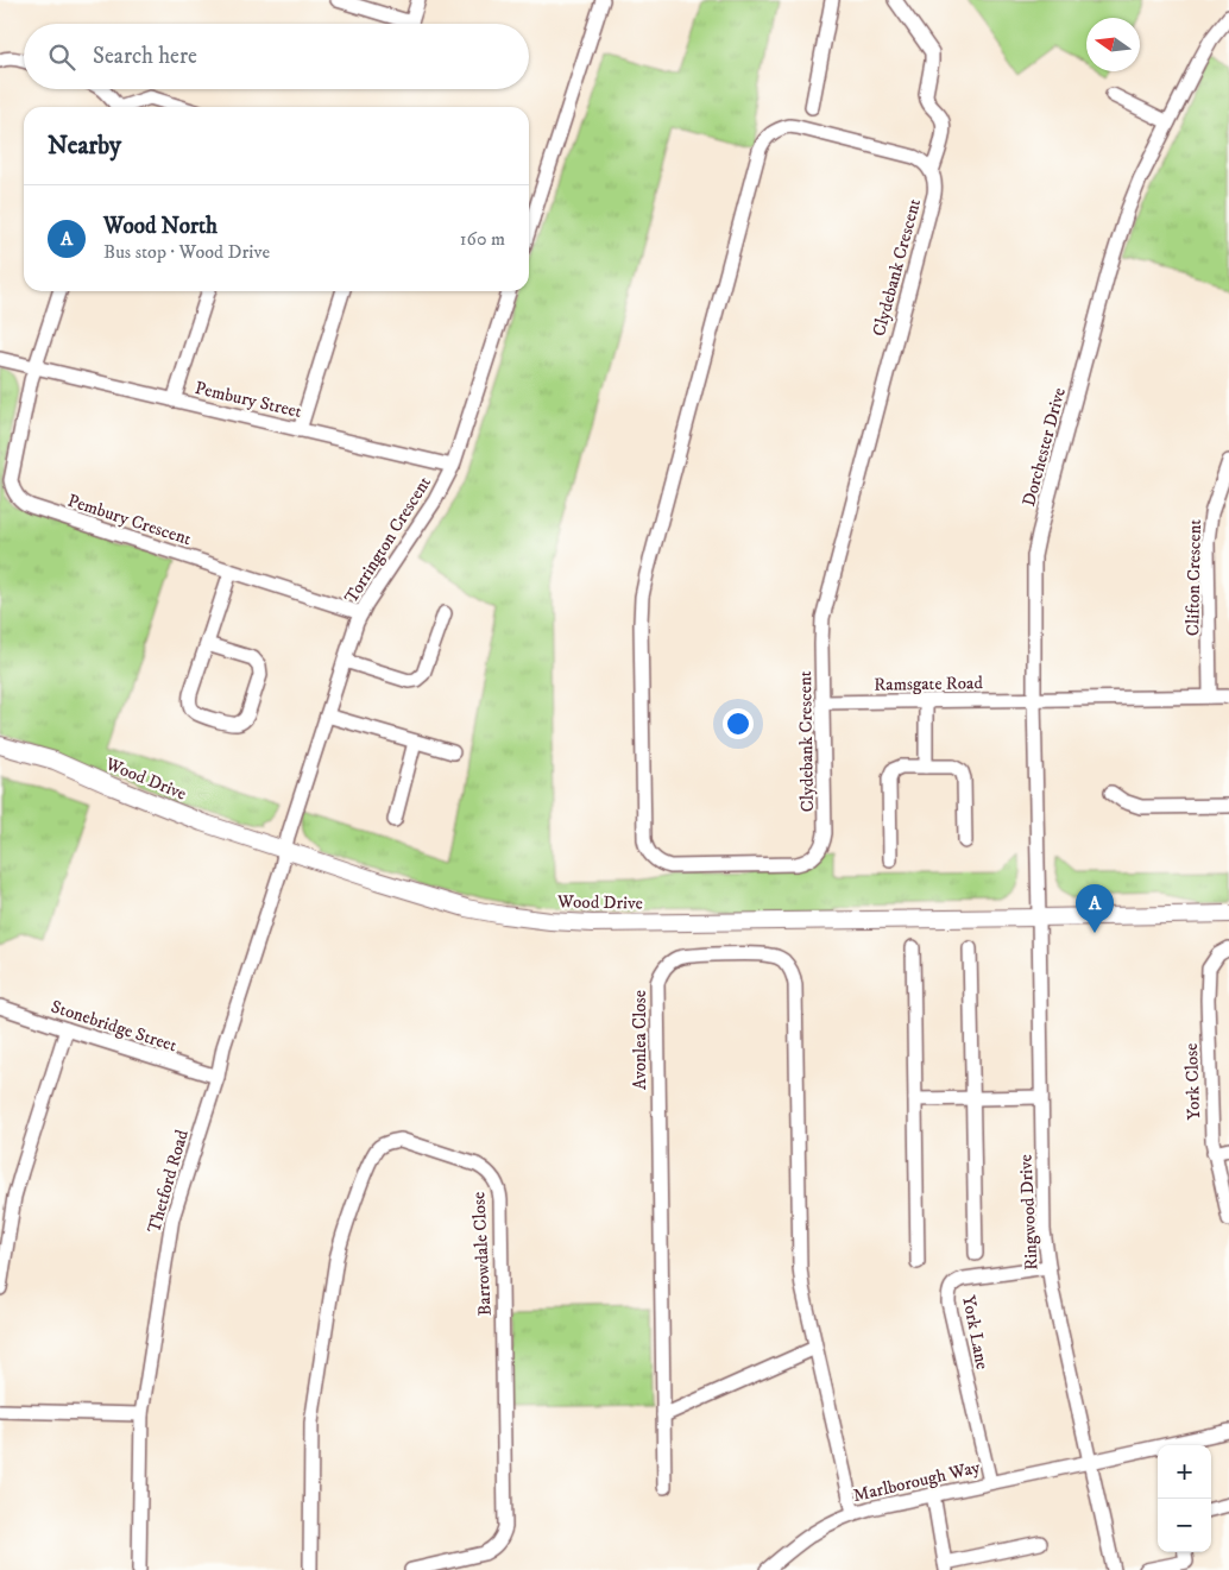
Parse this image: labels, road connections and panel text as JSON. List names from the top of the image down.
{
  "streets": {
    "street": [
      "Clydebank Crescent",
      "Pembury Street",
      "Dorchester Drive",
      "Pembury Crescent",
      "Torrington Crescent",
      "Clifton Crescent",
      "Ramsgate Road",
      "Wood Drive",
      "Stonebridge Street",
      "Avonlea Close",
      "York Close",
      "Thetford Road",
      "Ringwood Drive",
      "Barrowdale Close",
      "York Lane",
      "Marlborough Way"
    ]
  },
  "crossings": [
    ["Clydebank Crescent", "Ramsgate Road"],
    ["Pembury Street", "Pembury Crescent"],
    ["Pembury Street", "Torrington Crescent"],
    ["Dorchester Drive", "Ramsgate Road"],
    ["Dorchester Drive", "Wood Drive"],
    ["Dorchester Drive", "Ringwood Drive"],
    ["Pembury Crescent", "Torrington Crescent"],
    ["Torrington Crescent", "Wood Drive"],
    ["Torrington Crescent", "Thetford Road"],
    ["Wood Drive", "Thetford Road"],
    ["Wood Drive", "Ringwood Drive"],
    ["Stonebridge Street", "Thetford Road"],
    ["Avonlea Close", "Marlborough Way"],
    ["Ringwood Drive", "York Lane"],
    ["Ringwood Drive", "Marlborough Way"],
    ["York Lane", "Marlborough Way"]
  ],
  "north": "left",
  "page": {
    "search": "Search here",
    "heading": "Nearby",
    "list": [
      {
        "mark": "A",
        "name": "Wood North",
        "note": "Bus stop · Wood Drive",
        "value": "160 m"
      }
    ],
    "pins": "A",
    "map_buttons": ["+", "−"]
  }
}
